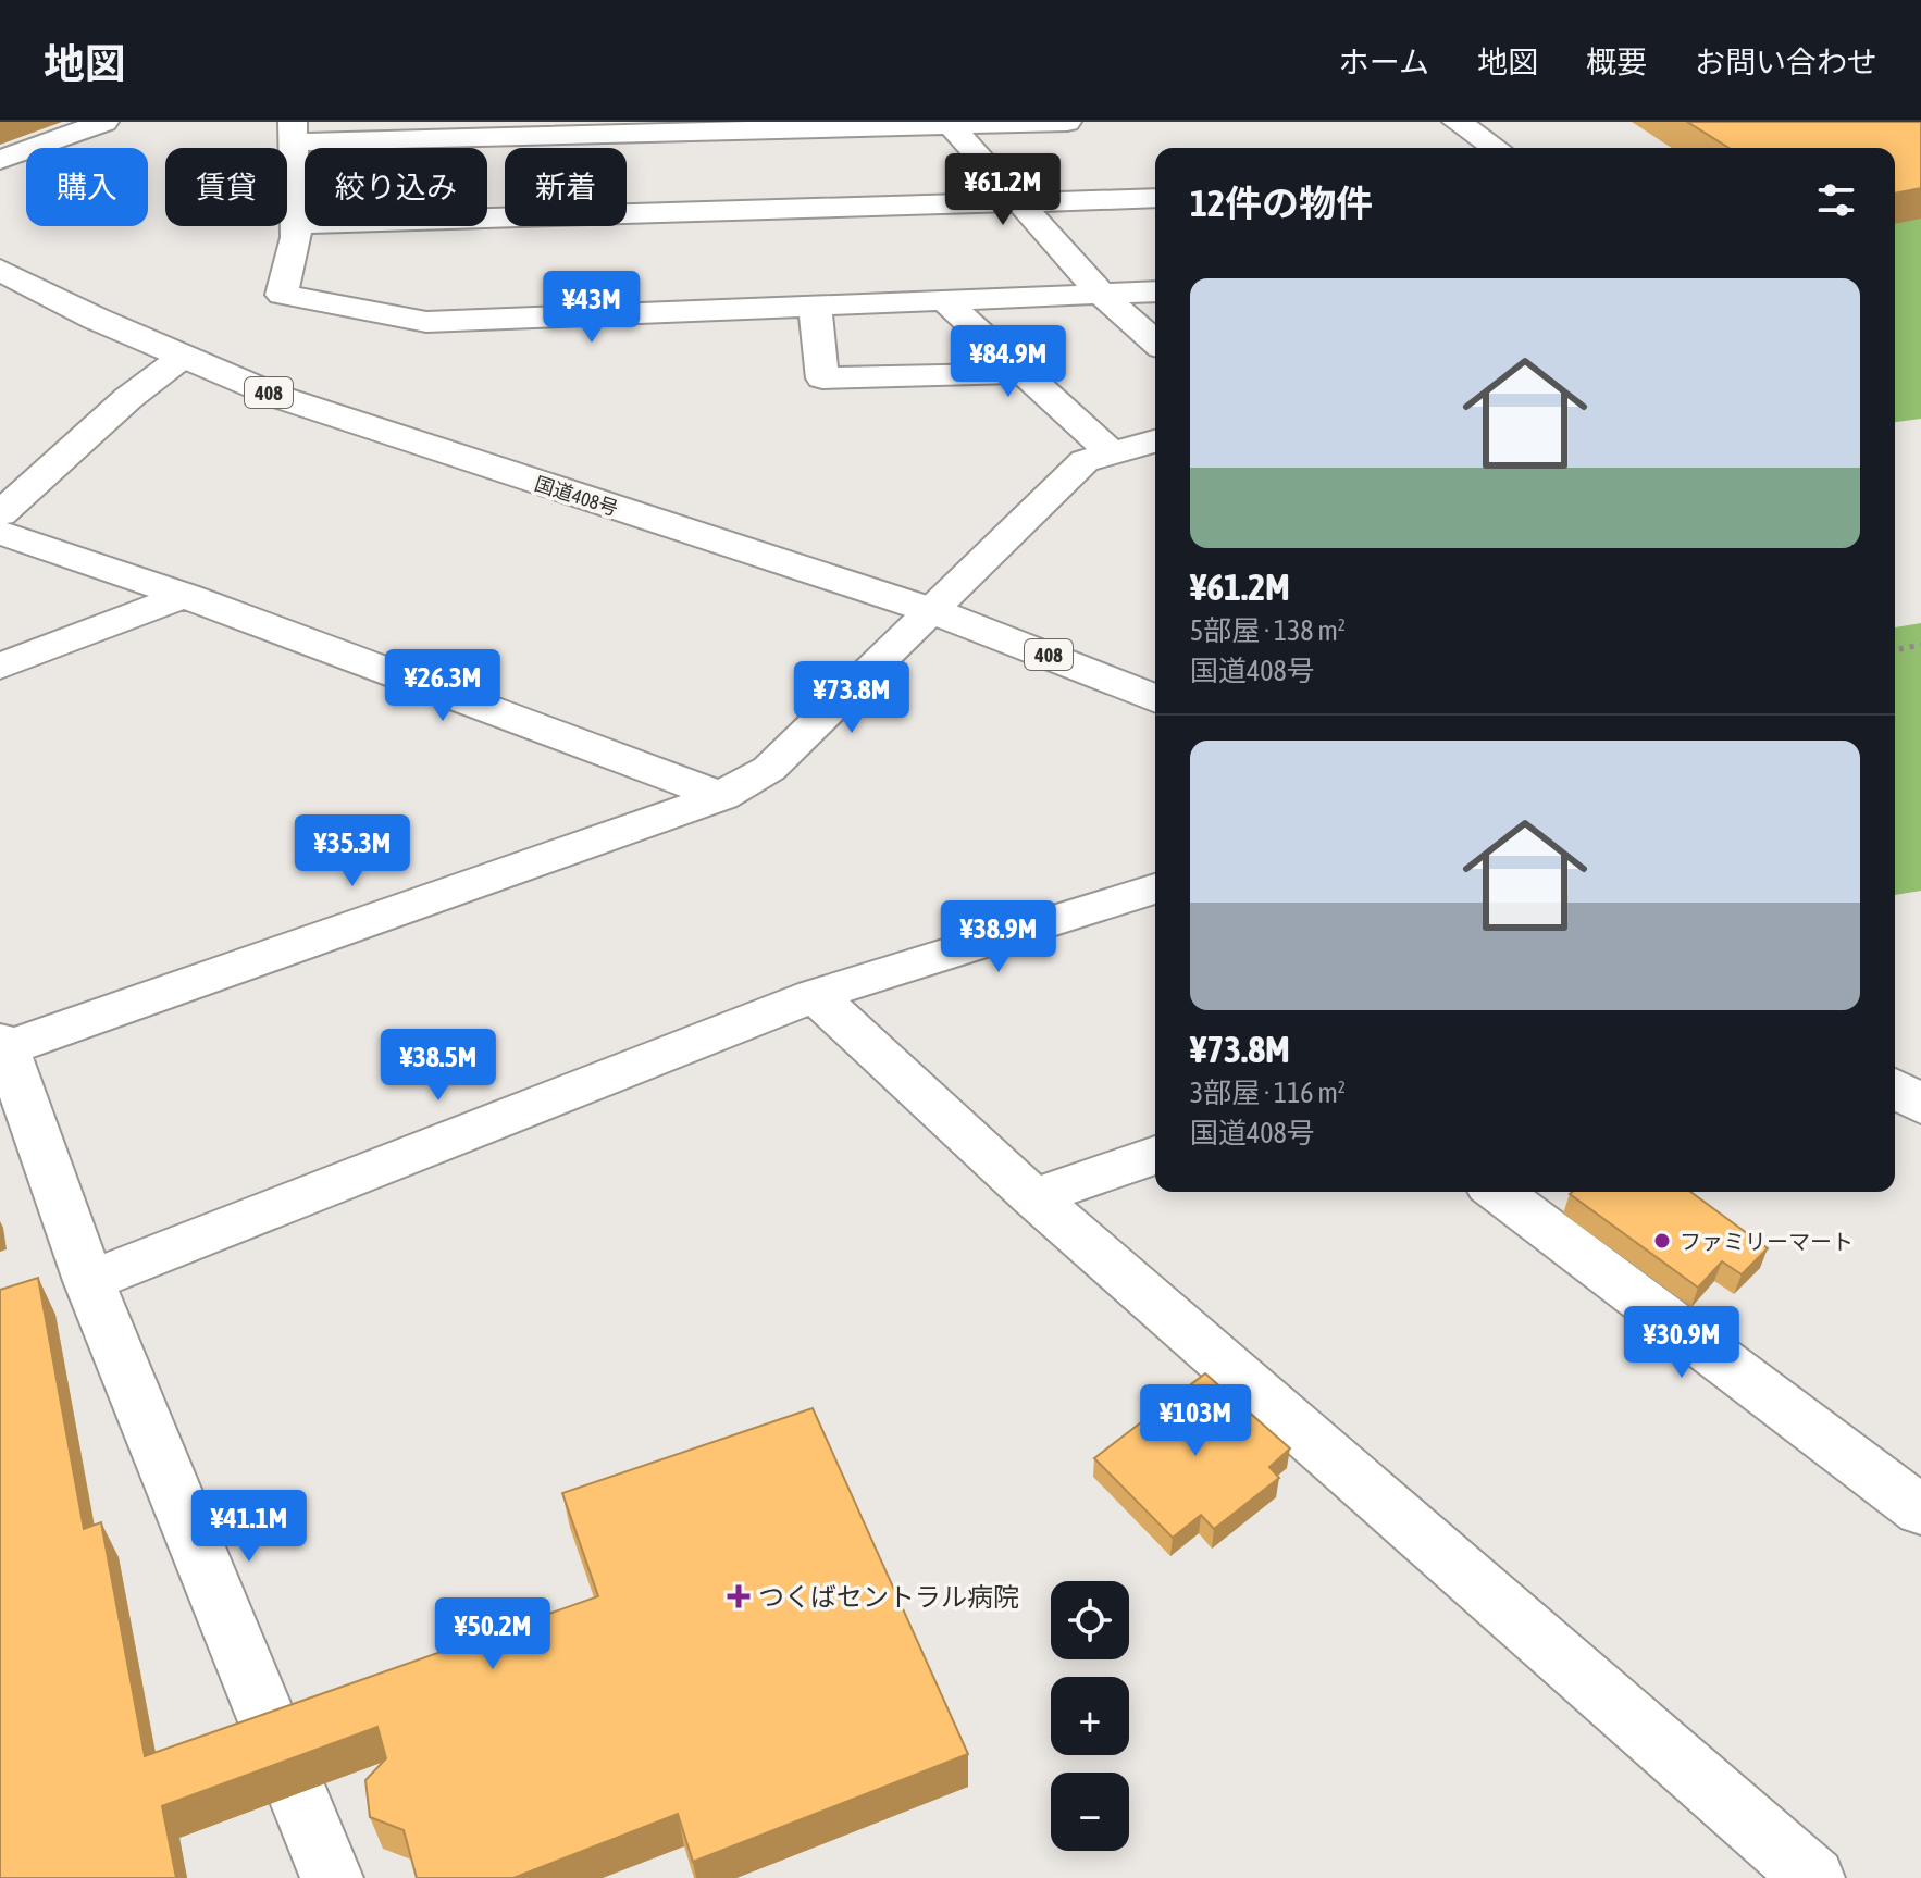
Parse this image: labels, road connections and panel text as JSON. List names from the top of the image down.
{
  "streets": {
    "highway": ["408", "国道408号"]
  },
  "places": {
    "other": ["ファミリーマート"],
    "health": ["つくばセントラル病院"]
  },
  "page": {
    "header": "地図",
    "nav": [
      "ホーム",
      "地図",
      "概要",
      "お問い合わせ"
    ],
    "chip": [
      "購入",
      "賃貸",
      "絞り込み",
      "新着"
    ],
    "heading": "12件の物件",
    "price": [
      "¥61.2M",
      "¥43M",
      "¥84.9M",
      "¥26.3M",
      "¥73.8M",
      "¥35.3M",
      "¥38.9M",
      "¥38.5M",
      "¥30.9M",
      "¥103M",
      "¥41.1M",
      "¥50.2M"
    ],
    "list": [
      {
        "name": "¥61.2M",
        "note": "5部屋 · 138 m² · 国道408号"
      },
      {
        "name": "¥73.8M",
        "note": "3部屋 · 116 m² · 国道408号"
      }
    ],
    "map_buttons": ["+", "−"]
  }
}
